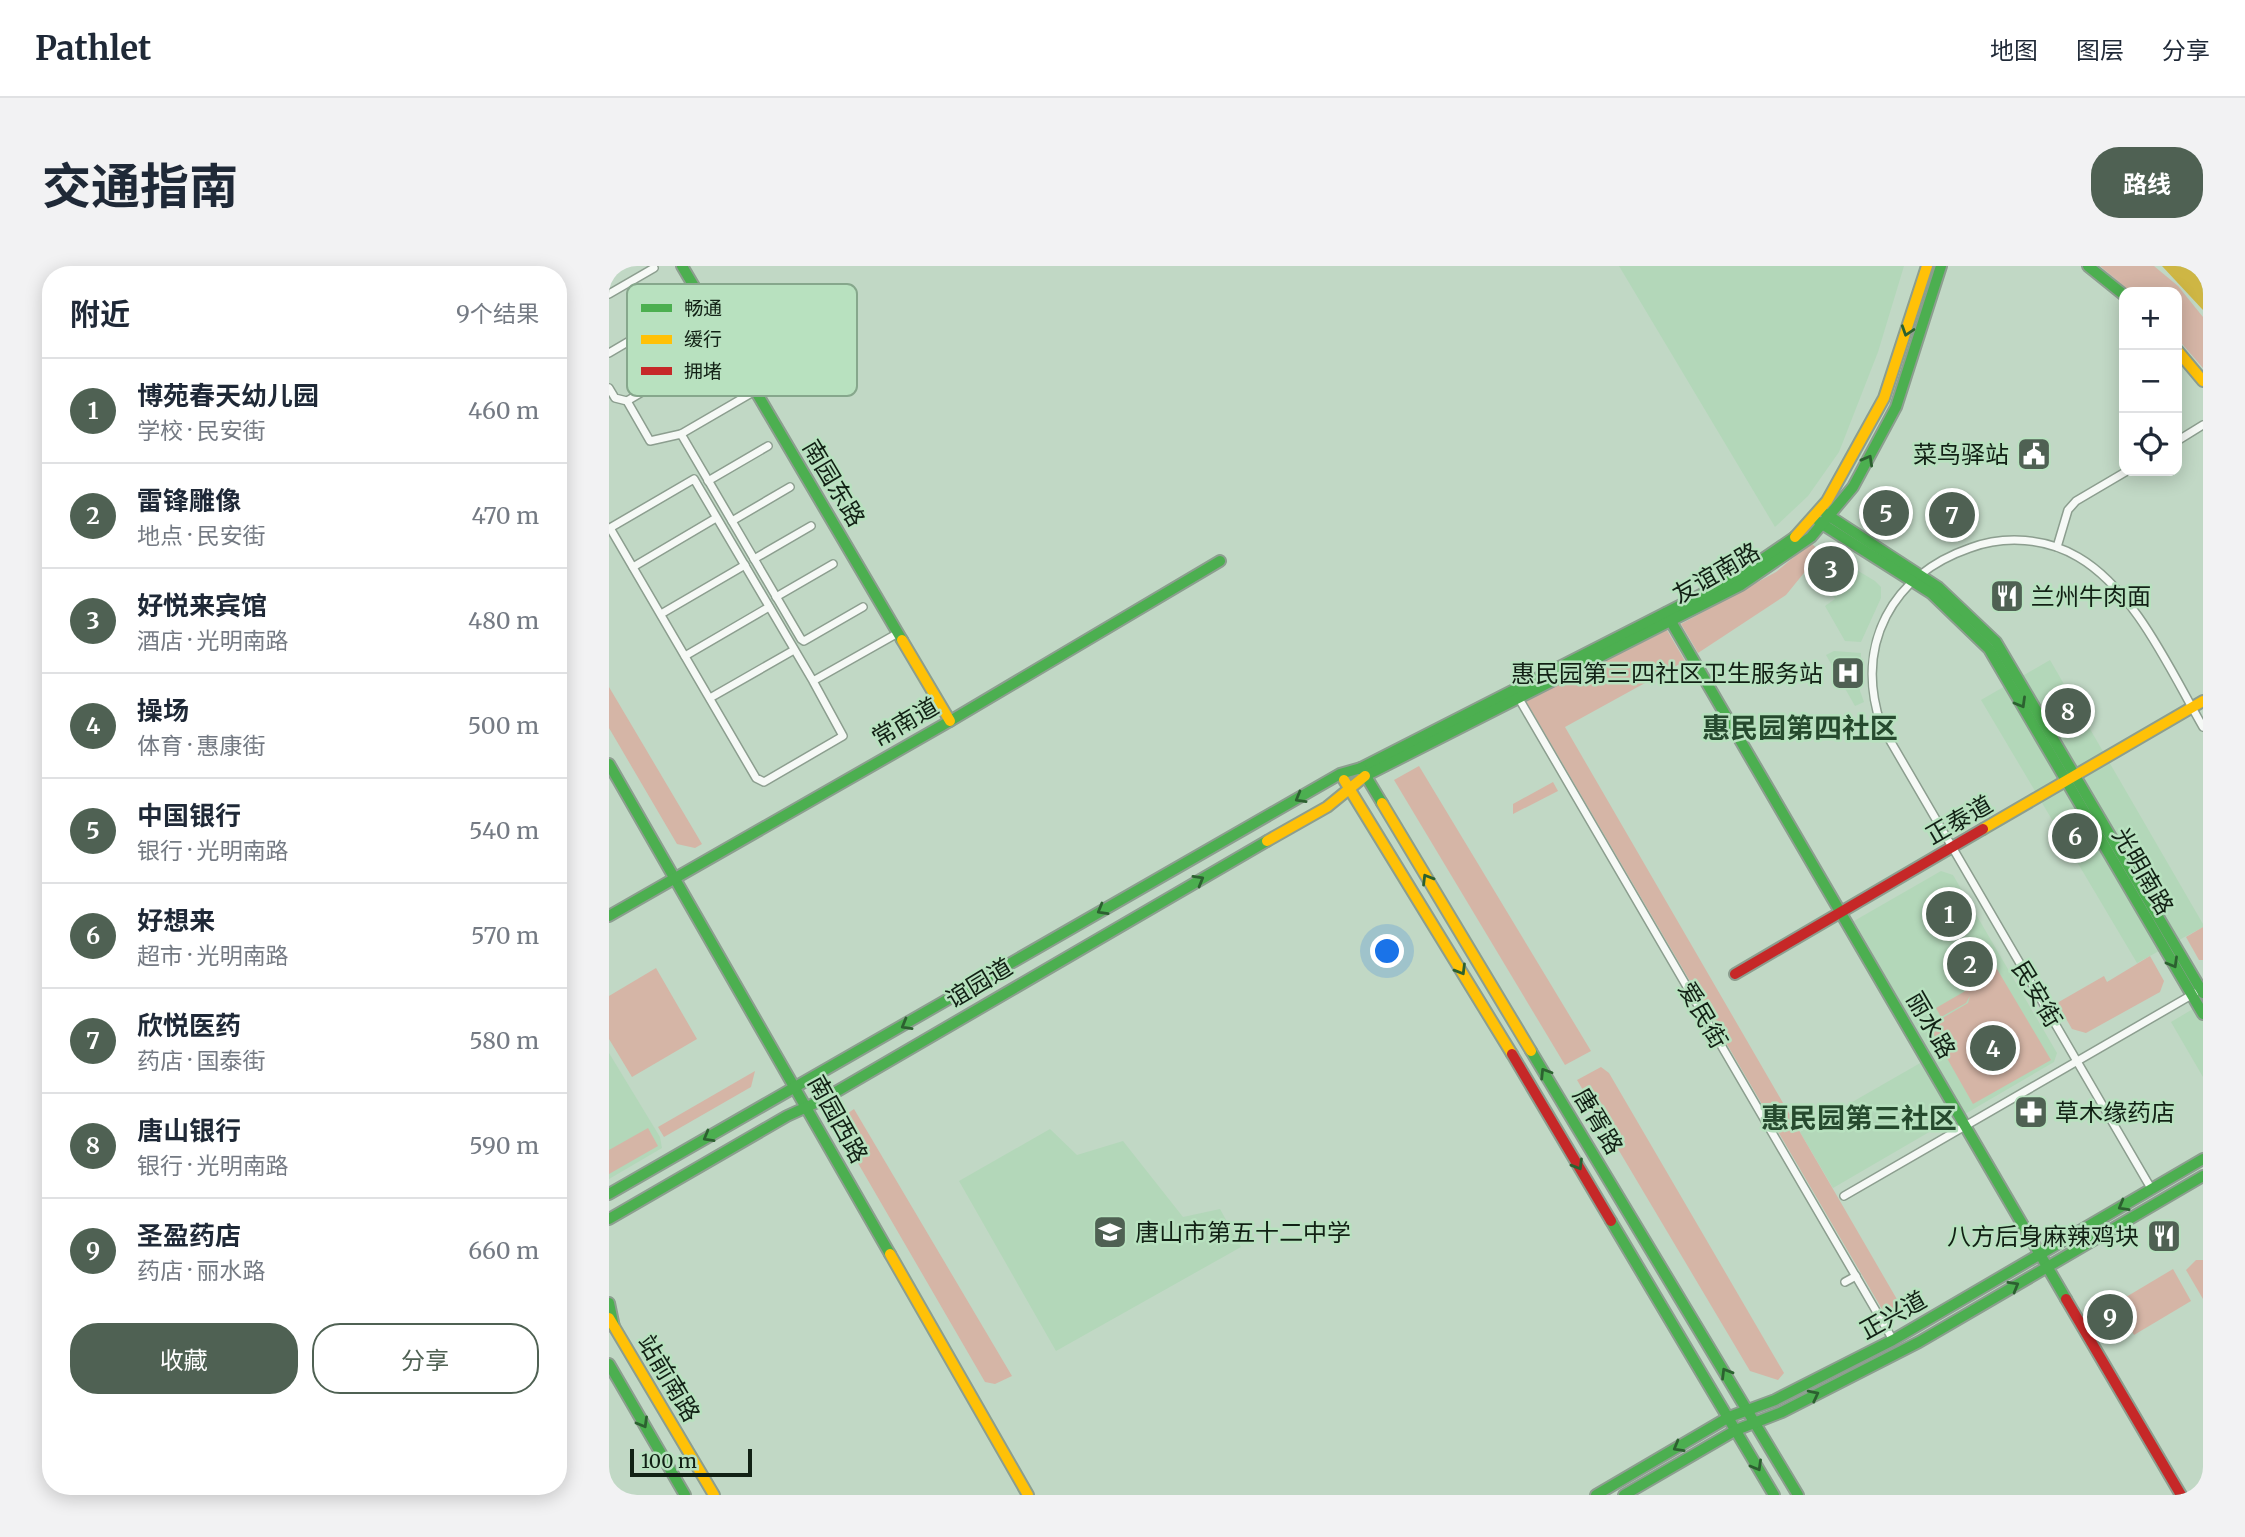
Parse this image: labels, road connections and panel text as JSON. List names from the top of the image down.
{
  "streets": {
    "main road": [
      "南园东路",
      "友谊南路",
      "常南道",
      "正泰道",
      "光明南路",
      "谊园道",
      "丽水路",
      "南园西路",
      "唐胥路",
      "正兴道",
      "站前南路"
    ],
    "street": ["民安街", "爱民街"]
  },
  "crossings": [
    ["南园东路", "常南道"],
    ["友谊南路", "光明南路"],
    ["友谊南路", "谊园道"],
    ["友谊南路", "爱民街"],
    ["友谊南路", "丽水路"],
    ["友谊南路", "唐胥路"],
    ["常南道", "南园西路"],
    ["正泰道", "光明南路"],
    ["正泰道", "民安街"],
    ["正泰道", "丽水路"],
    ["光明南路", "民安街"],
    ["谊园道", "南园西路"],
    ["谊园道", "唐胥路"],
    ["民安街", "正兴道"],
    ["爱民街", "正兴道"],
    ["丽水路", "正兴道"],
    ["唐胥路", "正兴道"]
  ],
  "districts": ["惠民园第四社区", "惠民园第三社区"],
  "places": {
    "public building": ["菜鸟驿站"],
    "restaurant": ["兰州牛肉面", "八方后身麻辣鸡块"],
    "hospital": ["惠民园第三四社区卫生服务站"],
    "pharmacy": ["草木缘药店"],
    "school or university": ["唐山市第五十二中学"]
  },
  "legend": ["畅通", "缓行", "拥堵"],
  "scale_bar": "100 m",
  "page": {
    "header": "Pathlet",
    "nav": ["地图", "图层", "分享"],
    "title": "交通指南",
    "buttons": [
      "路线",
      ["收藏", "分享"]
    ],
    "heading": ["附近", "9个结果"],
    "map_buttons": ["+", "−"],
    "list": [
      {
        "mark": "1",
        "name": "博苑春天幼儿园",
        "note": "学校 · 民安街",
        "value": "460 m"
      },
      {
        "mark": "2",
        "name": "雷锋雕像",
        "note": "地点 · 民安街",
        "value": "470 m"
      },
      {
        "mark": "3",
        "name": "好悦来宾馆",
        "note": "酒店 · 光明南路",
        "value": "480 m"
      },
      {
        "mark": "4",
        "name": "操场",
        "note": "体育 · 惠康街",
        "value": "500 m"
      },
      {
        "mark": "5",
        "name": "中国银行",
        "note": "银行 · 光明南路",
        "value": "540 m"
      },
      {
        "mark": "6",
        "name": "好想来",
        "note": "超市 · 光明南路",
        "value": "570 m"
      },
      {
        "mark": "7",
        "name": "欣悦医药",
        "note": "药店 · 国泰街",
        "value": "580 m"
      },
      {
        "mark": "8",
        "name": "唐山银行",
        "note": "银行 · 光明南路",
        "value": "590 m"
      },
      {
        "mark": "9",
        "name": "圣盈药店",
        "note": "药店 · 丽水路",
        "value": "660 m"
      }
    ],
    "pins": [
      "5",
      "7",
      "3",
      "8",
      "6",
      "1",
      "2",
      "4",
      "9"
    ],
    "scale": "100 m"
  }
}
